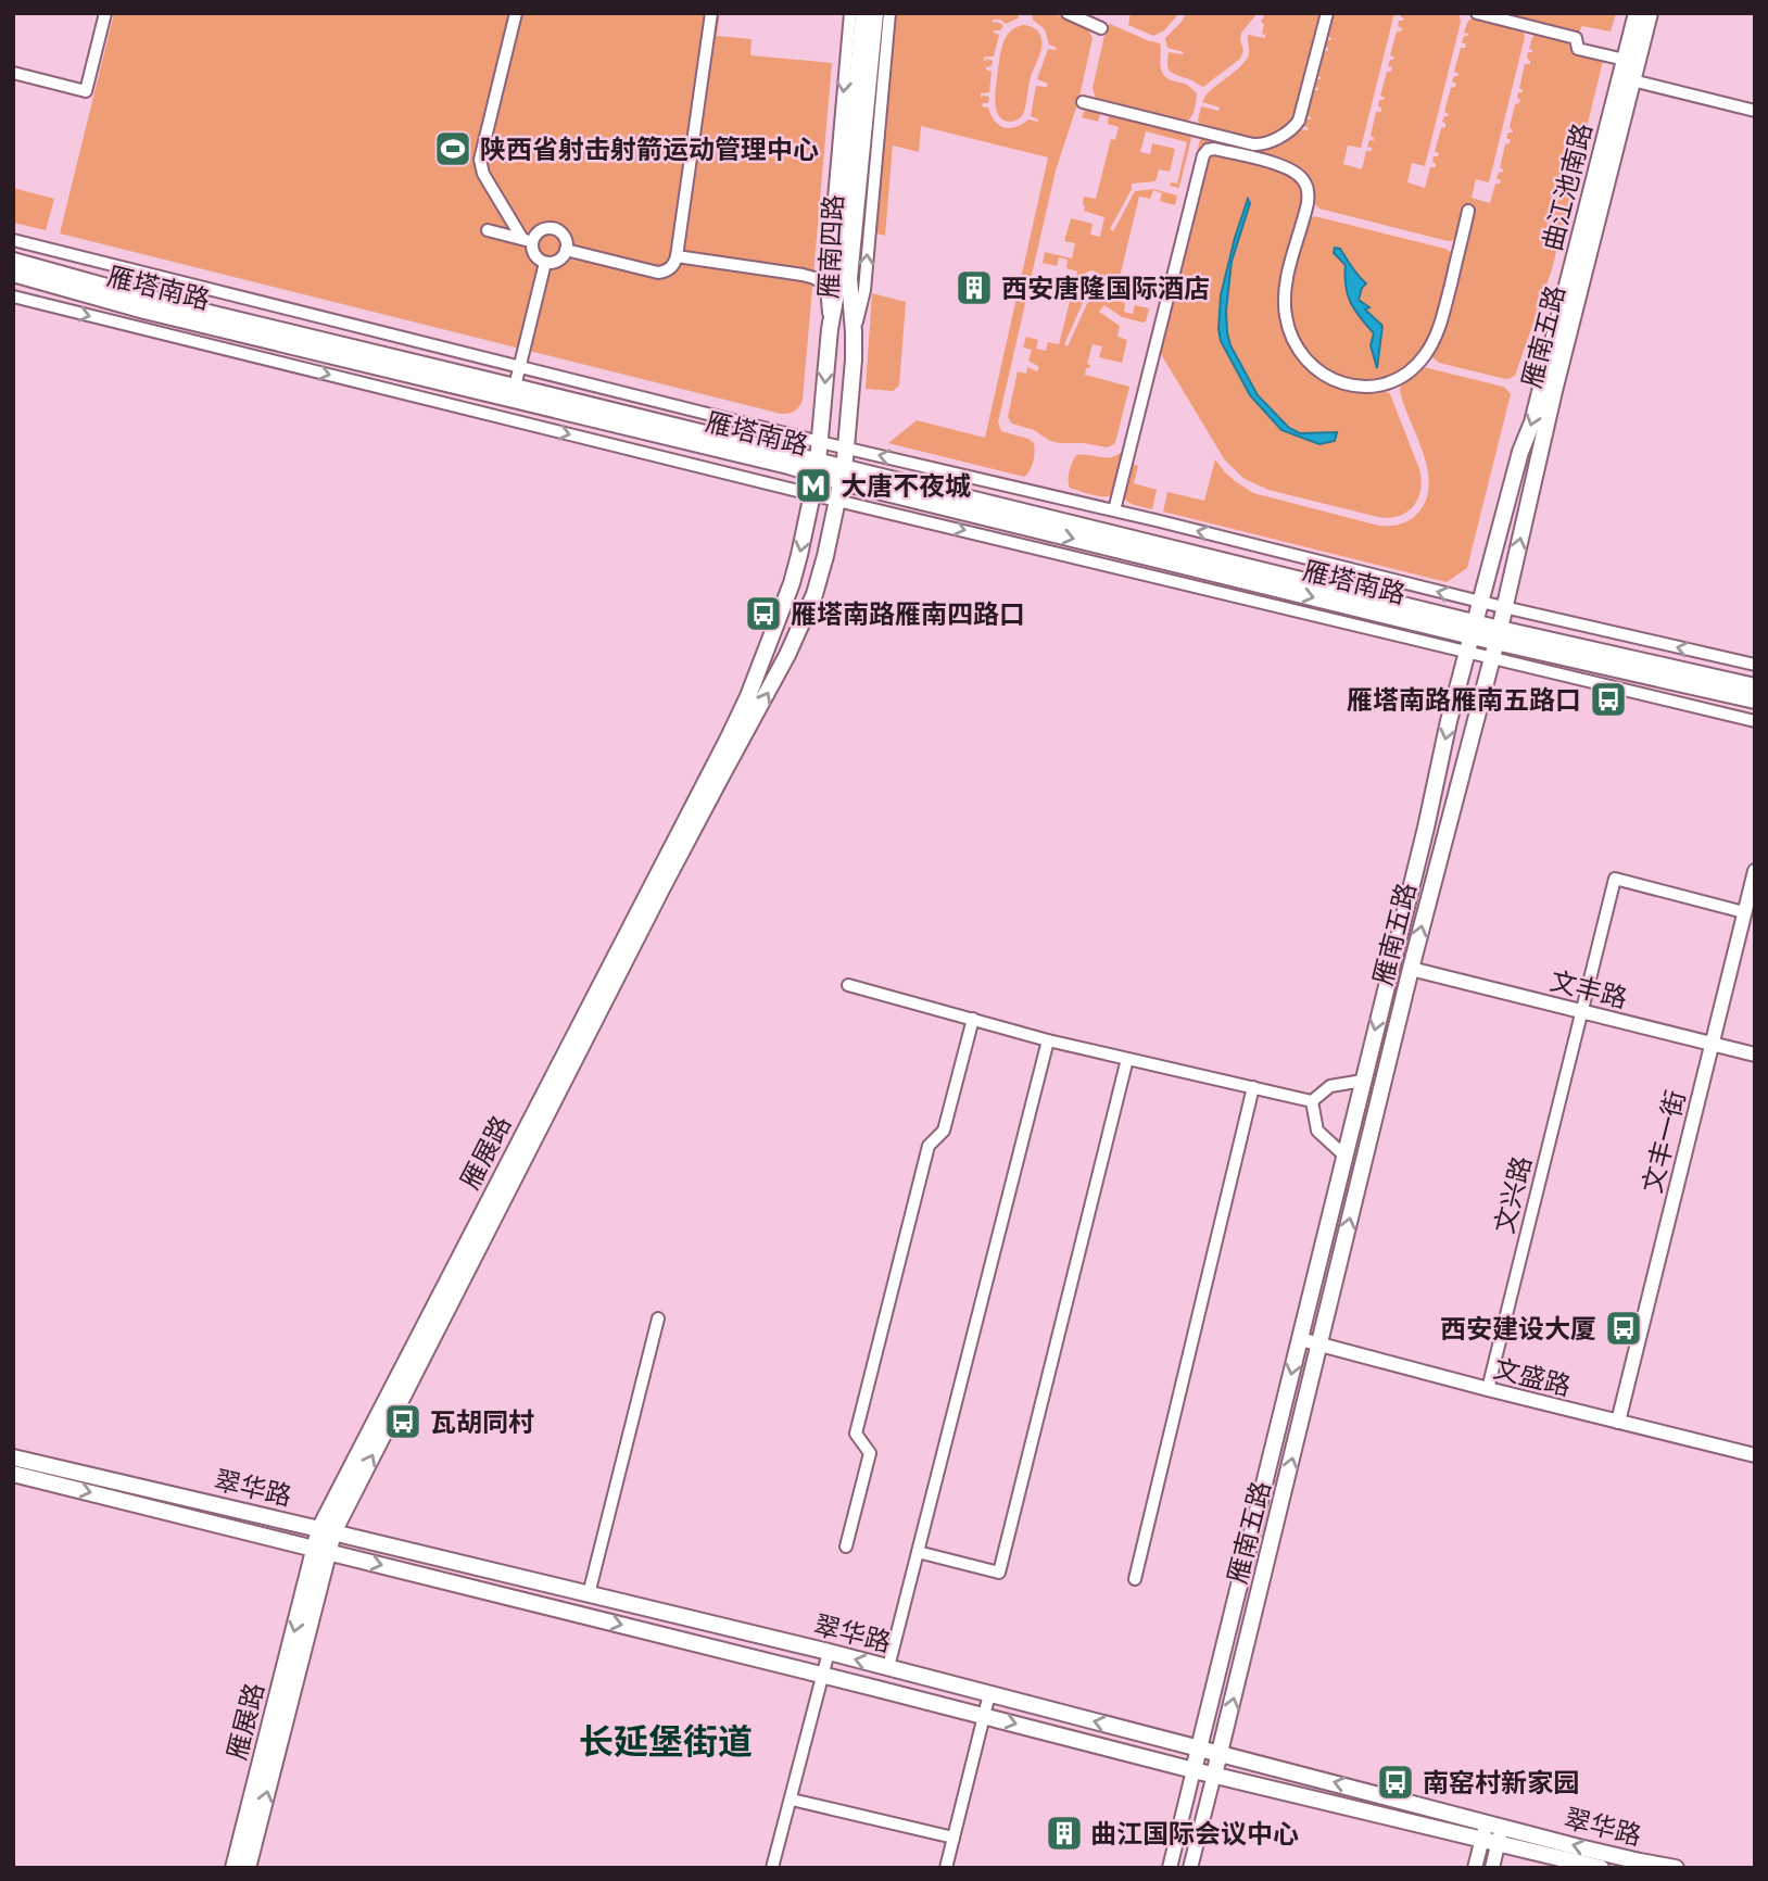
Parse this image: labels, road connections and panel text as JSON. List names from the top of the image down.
{
  "streets": {
    "main road": [
      "曲江池南路",
      "雁南四路",
      "雁塔南路",
      "雁南五路",
      "雁展路",
      "翠华路"
    ],
    "street": [
      "文丰路",
      "文丰一街",
      "文兴路",
      "文盛路"
    ]
  },
  "crossings": [
    ["曲江池南路", "雁塔南路"],
    ["曲江池南路", "雁南五路"],
    ["雁南四路", "雁塔南路"],
    ["雁南四路", "雁展路"],
    ["雁塔南路", "雁南五路"],
    ["雁塔南路", "雁展路"],
    ["雁南五路", "文丰路"],
    ["雁南五路", "文盛路"],
    ["雁南五路", "翠华路"],
    ["文丰路", "文丰一街"],
    ["文丰路", "文兴路"],
    ["文丰一街", "文兴路"],
    ["文丰一街", "文盛路"],
    ["雁展路", "翠华路"],
    ["文兴路", "文盛路"]
  ],
  "one_way": ["曲江池南路"],
  "districts": ["长延堡街道"],
  "places": {
    "sports": ["陕西省射击射箭运动管理中心"],
    "building": ["西安唐隆国际酒店", "曲江国际会议中心"],
    "metro station": ["大唐不夜城"],
    "bus stop": [
      "雁塔南路雁南四路口",
      "雁塔南路雁南五路口",
      "西安建设大厦",
      "瓦胡同村",
      "南窑村新家园"
    ]
  }
}
